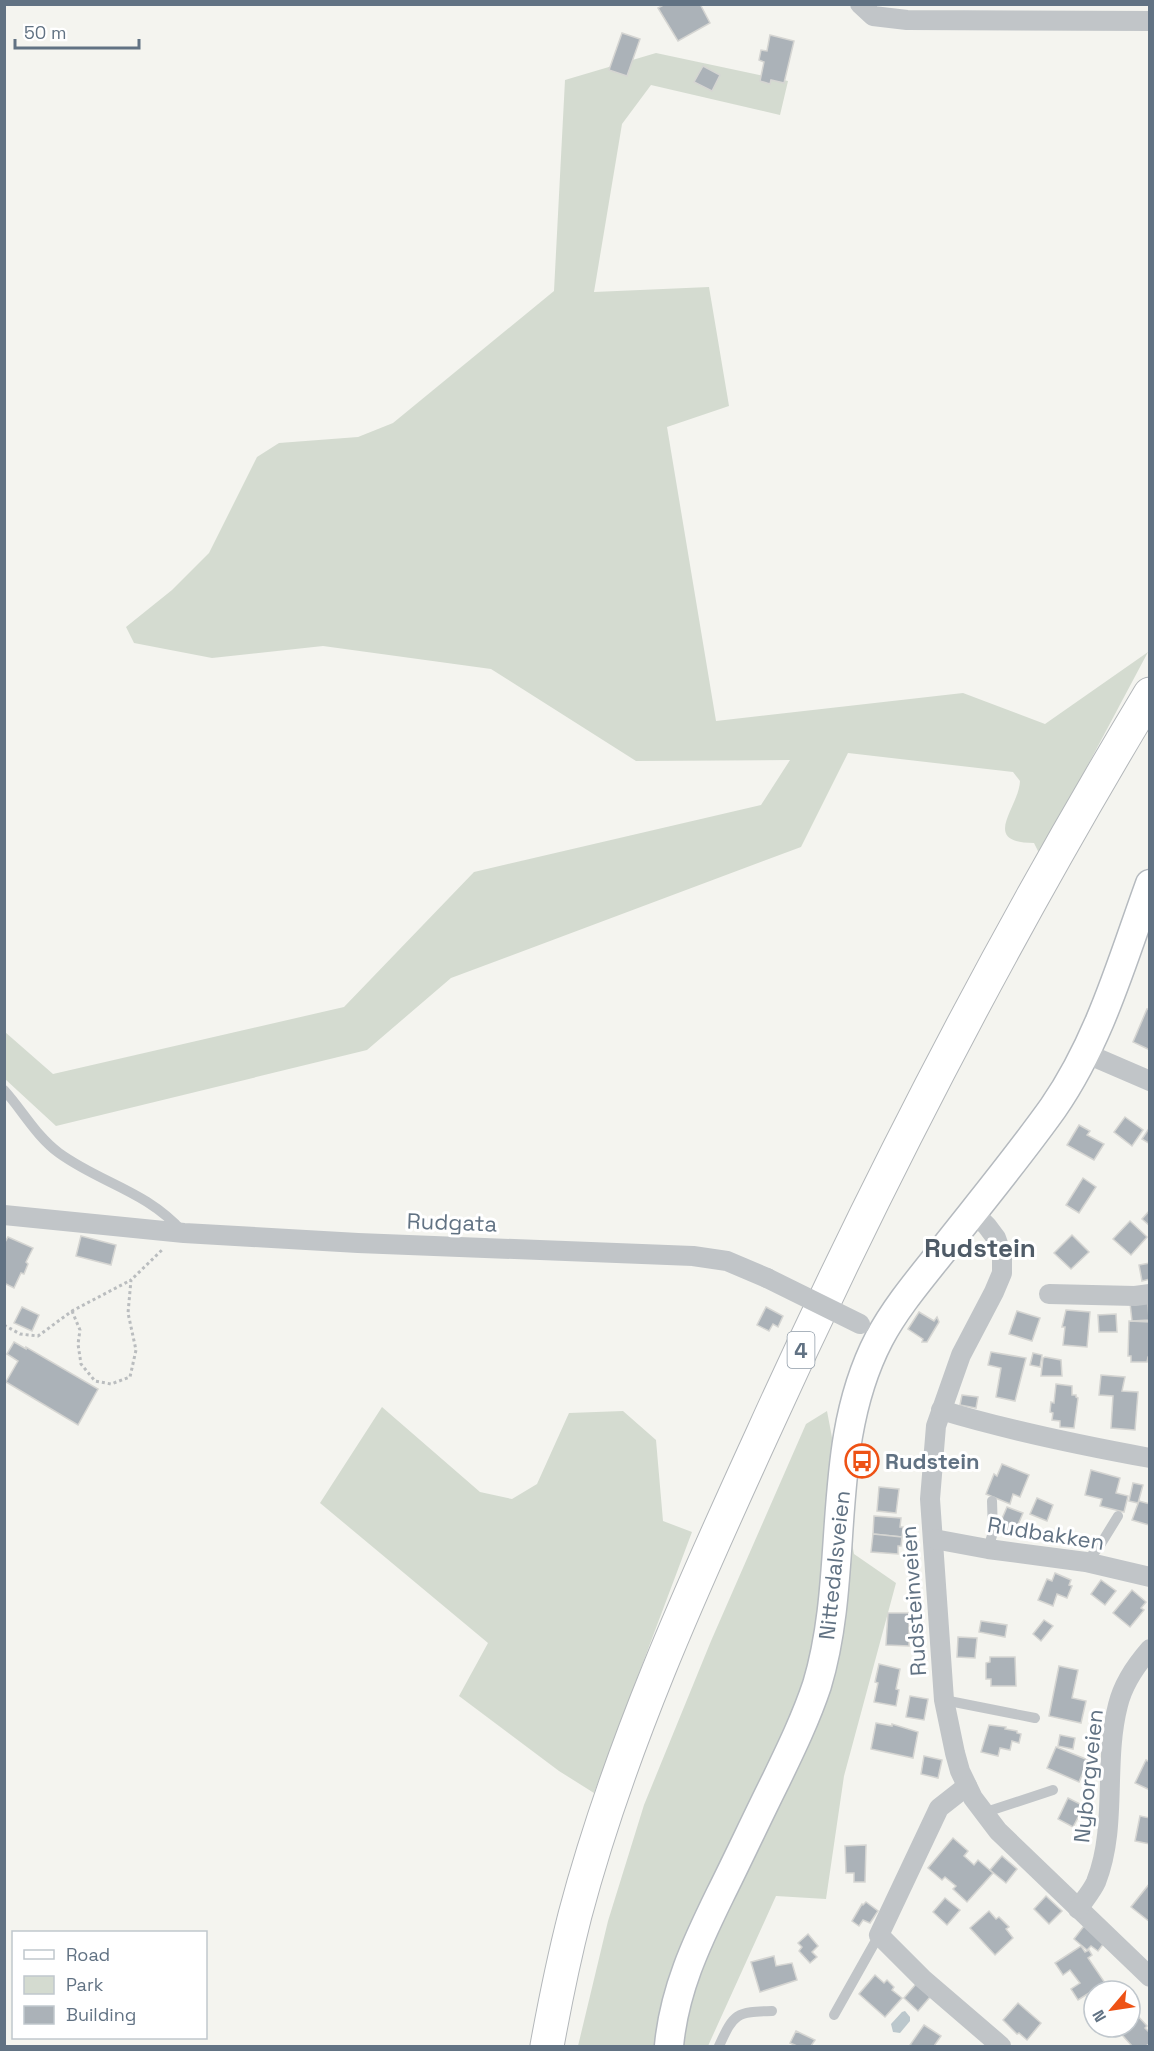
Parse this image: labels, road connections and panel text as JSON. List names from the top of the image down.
{
  "streets": {
    "highway": ["4"],
    "main road": ["Nittedalsveien"],
    "street": [
      "Rudgata",
      "Rudbakken",
      "Rudsteinveien",
      "Nyborgveien"
    ]
  },
  "crossings": [
    ["Rudgata", "Nittedalsveien"],
    ["Rudbakken", "Rudsteinveien"],
    ["Nittedalsveien", "Rudsteinveien"],
    ["Rudsteinveien", "Nyborgveien"]
  ],
  "districts": ["Rudstein"],
  "places": {
    "bus stop": ["Rudstein"]
  },
  "legend": ["Road", "Park", "Building"],
  "scale_bar": "50 m",
  "north": "bottom left"
}
